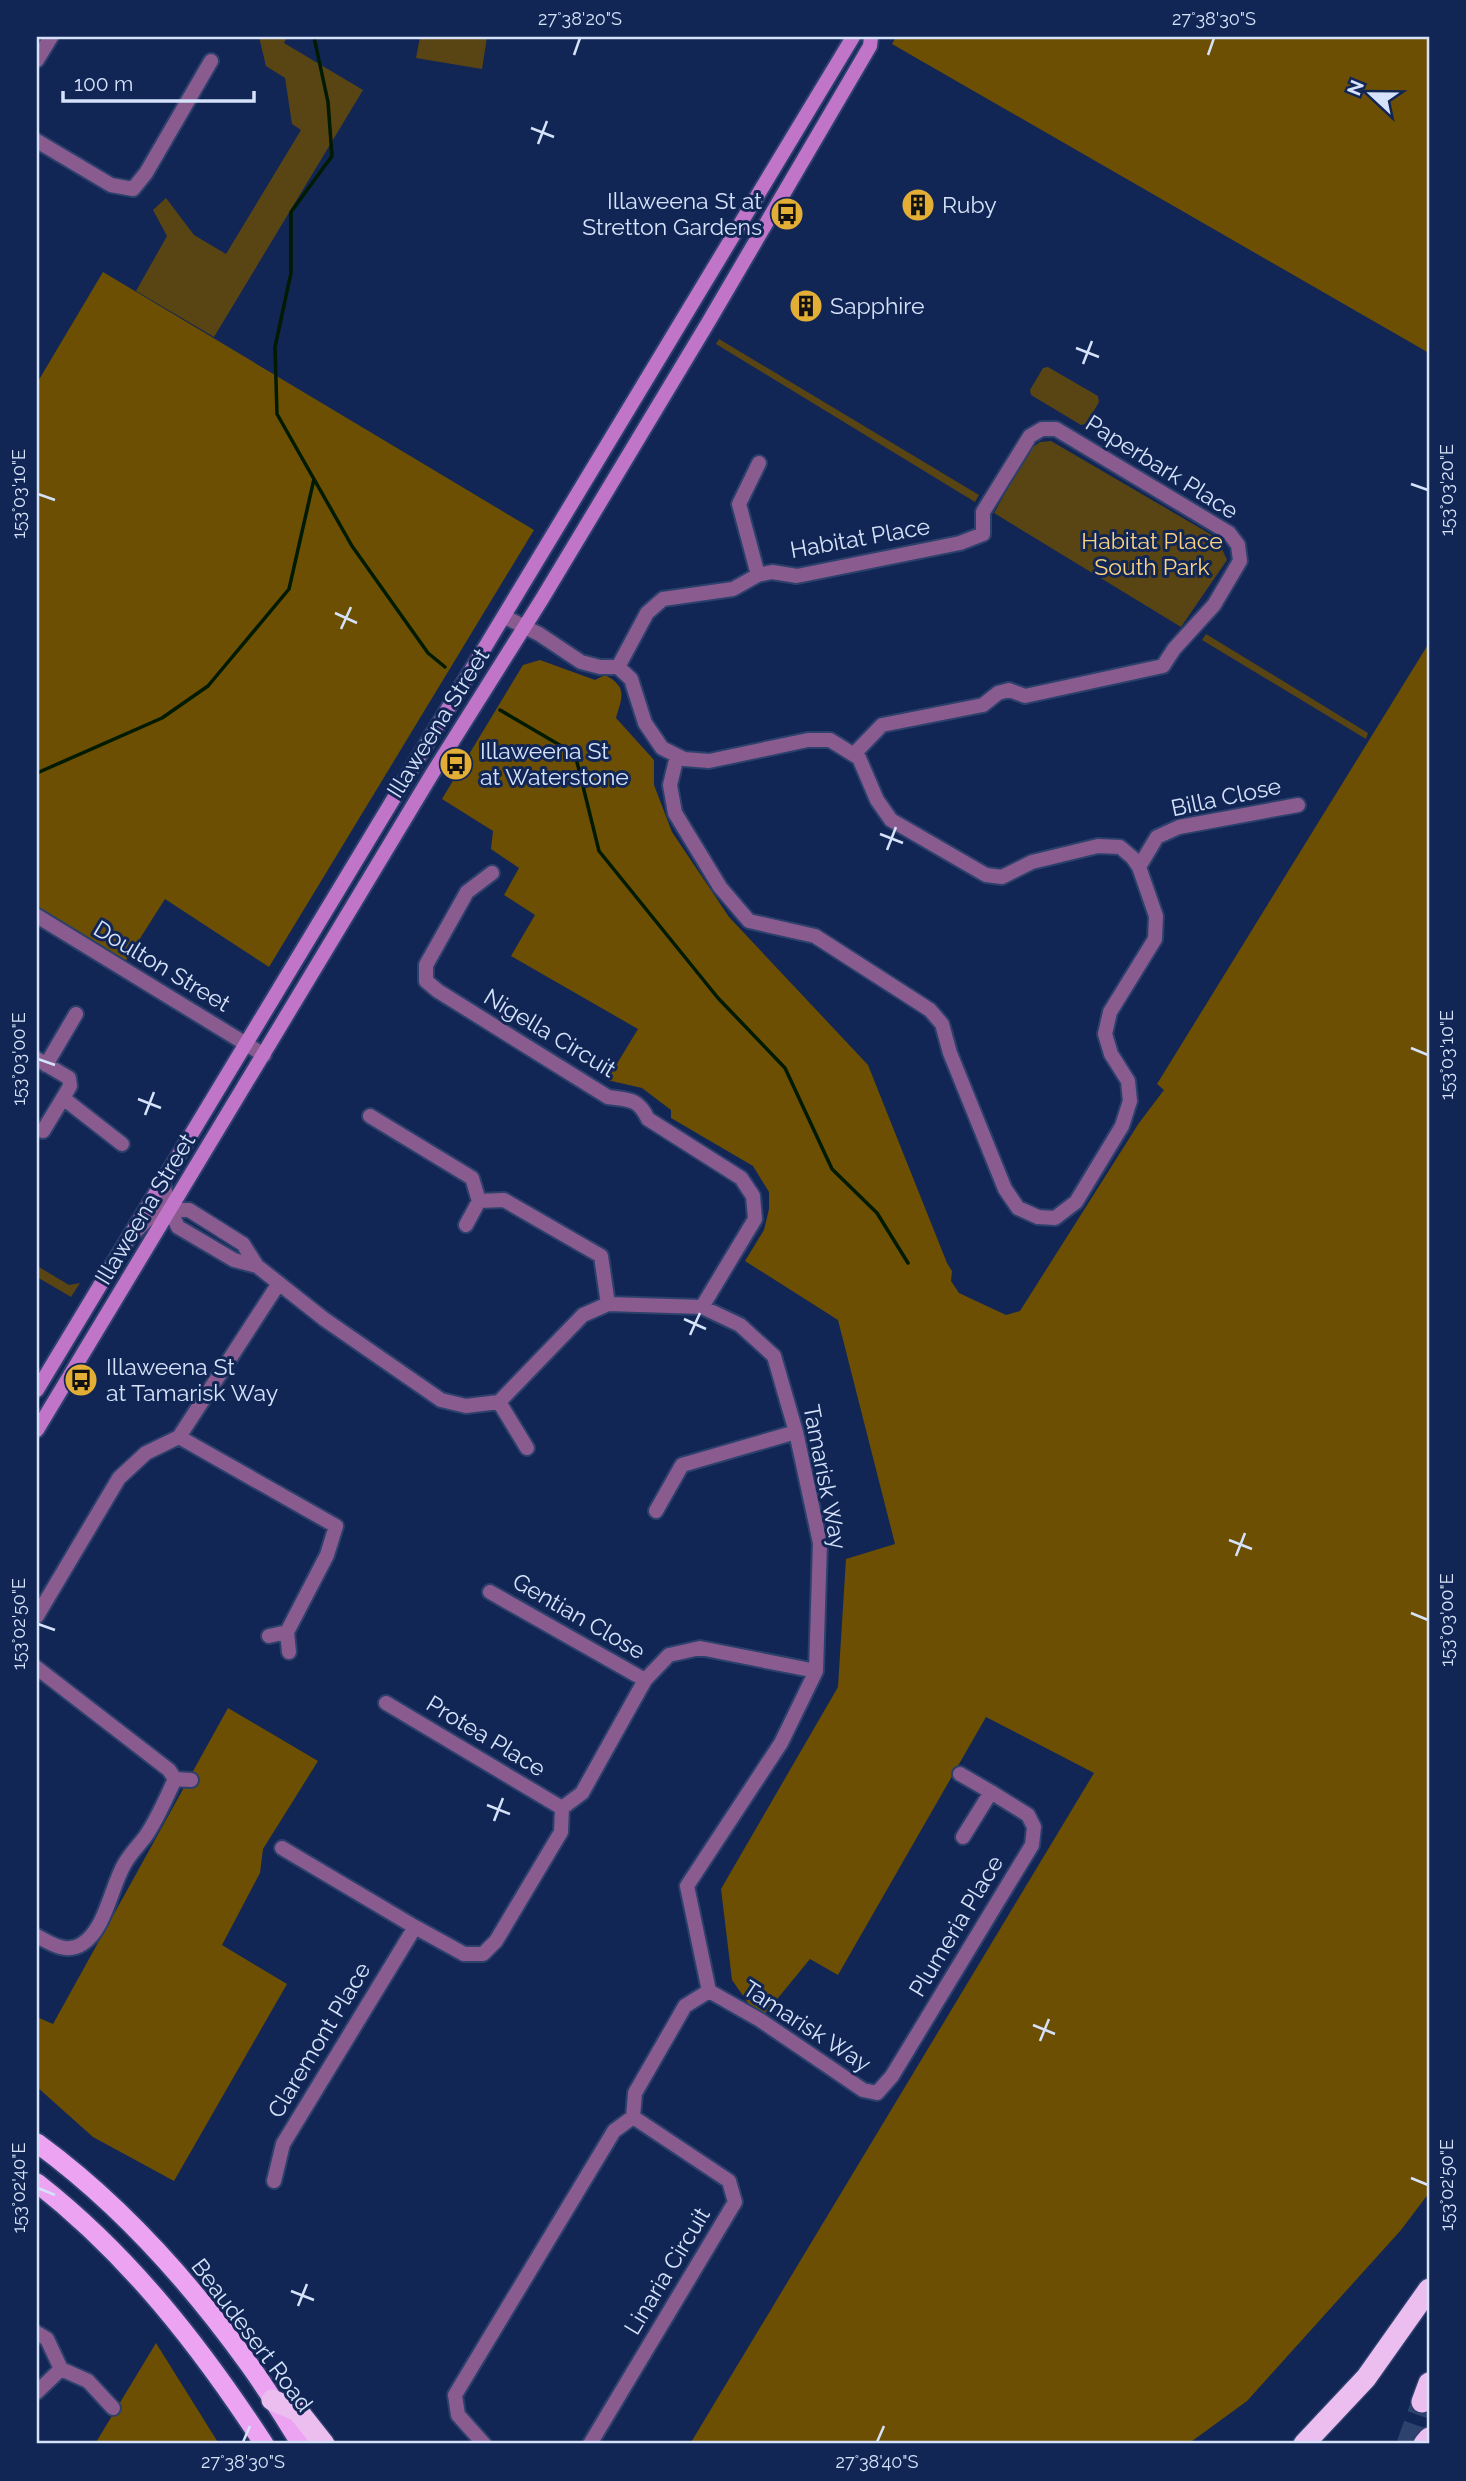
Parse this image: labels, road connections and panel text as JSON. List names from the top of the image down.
{
  "streets": {
    "highway": ["Beaudesert Road"],
    "main road": ["Illaweena Street"],
    "street": [
      "Paperbark Place",
      "Habitat Place",
      "Billa Close",
      "Doulton Street",
      "Nigella Circuit",
      "Tamarisk Way",
      "Gentian Close",
      "Protea Place",
      "Plumeria Place",
      "Claremont Place",
      "Linaria Circuit"
    ]
  },
  "crossings": [
    ["Paperbark Place", "Habitat Place"],
    ["Illaweena Street", "Doulton Street"],
    ["Nigella Circuit", "Tamarisk Way"],
    ["Tamarisk Way", "Plumeria Place"]
  ],
  "parks": ["Habitat Place South Park"],
  "places": {
    "building": ["Ruby", "Sapphire"],
    "bus stop": ["Illaweena St at Stretton Gardens", "Illaweena St at Waterstone", "Illaweena St at Tamarisk Way"]
  },
  "scale_bar": "100 m",
  "north": "left",
  "coordinates": [
    "27°38'20\"S",
    "27°38'30\"S",
    "153°03'20\"E",
    "153°03'10\"E",
    "153°03'00\"E",
    "153°02'50\"E",
    "153°02'40\"E",
    "27°38'40\"S"
  ]
}
